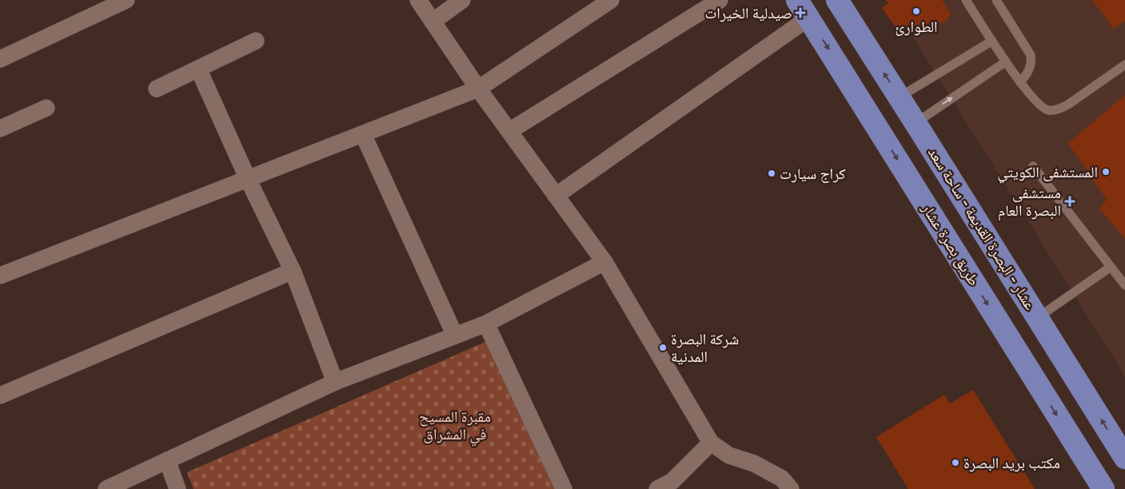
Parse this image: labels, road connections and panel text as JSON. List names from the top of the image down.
{
  "streets": {
    "main road": ["عشار - البصرة القديمة - ساحة سعد", "طريق بصرة عشار"]
  },
  "one_way": ["عشار - البصرة القديمة - ساحة سعد", "طريق بصرة عشار"],
  "parks": ["مقبرة المسيح في المشراق"],
  "places": {
    "other": [
      "الطوارئ",
      "المستشفى الكويتي",
      "كراج سيارت",
      "شركة البصرة المدنية",
      "مكتب بريد البصرة"
    ],
    "health": ["صيدلية الخيرات", "مستشفى البصرة العام"]
  }
}
